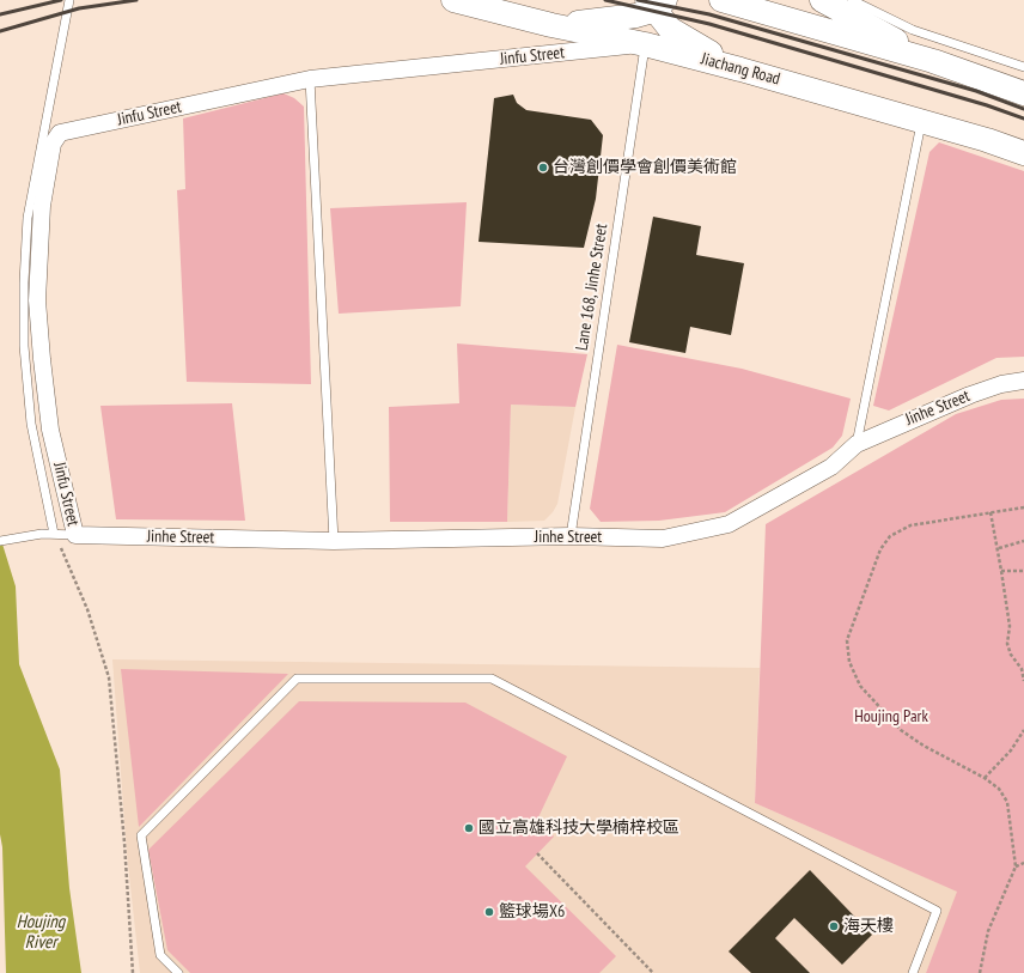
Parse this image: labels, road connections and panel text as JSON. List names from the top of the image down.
{
  "streets": {
    "street": ["Jinfu Street", "Jiachang Road", "Jinhe Street"],
    "lane": ["Lane 168, Jinhe Street"]
  },
  "crossings": [
    ["Jinfu Street", "Jiachang Road"],
    ["Jinfu Street", "Lane 168, Jinhe Street"],
    ["Jinfu Street", "Jinhe Street"],
    ["Jiachang Road", "Lane 168, Jinhe Street"],
    ["Lane 168, Jinhe Street", "Jinhe Street"]
  ],
  "water": ["Houjing River"],
  "parks": ["Houjing Park"],
  "places": [
    "台灣創價學會創價美術館",
    "國立高雄科技大學楠梓校區",
    "籃球場X6",
    "海天樓"
  ]
}
